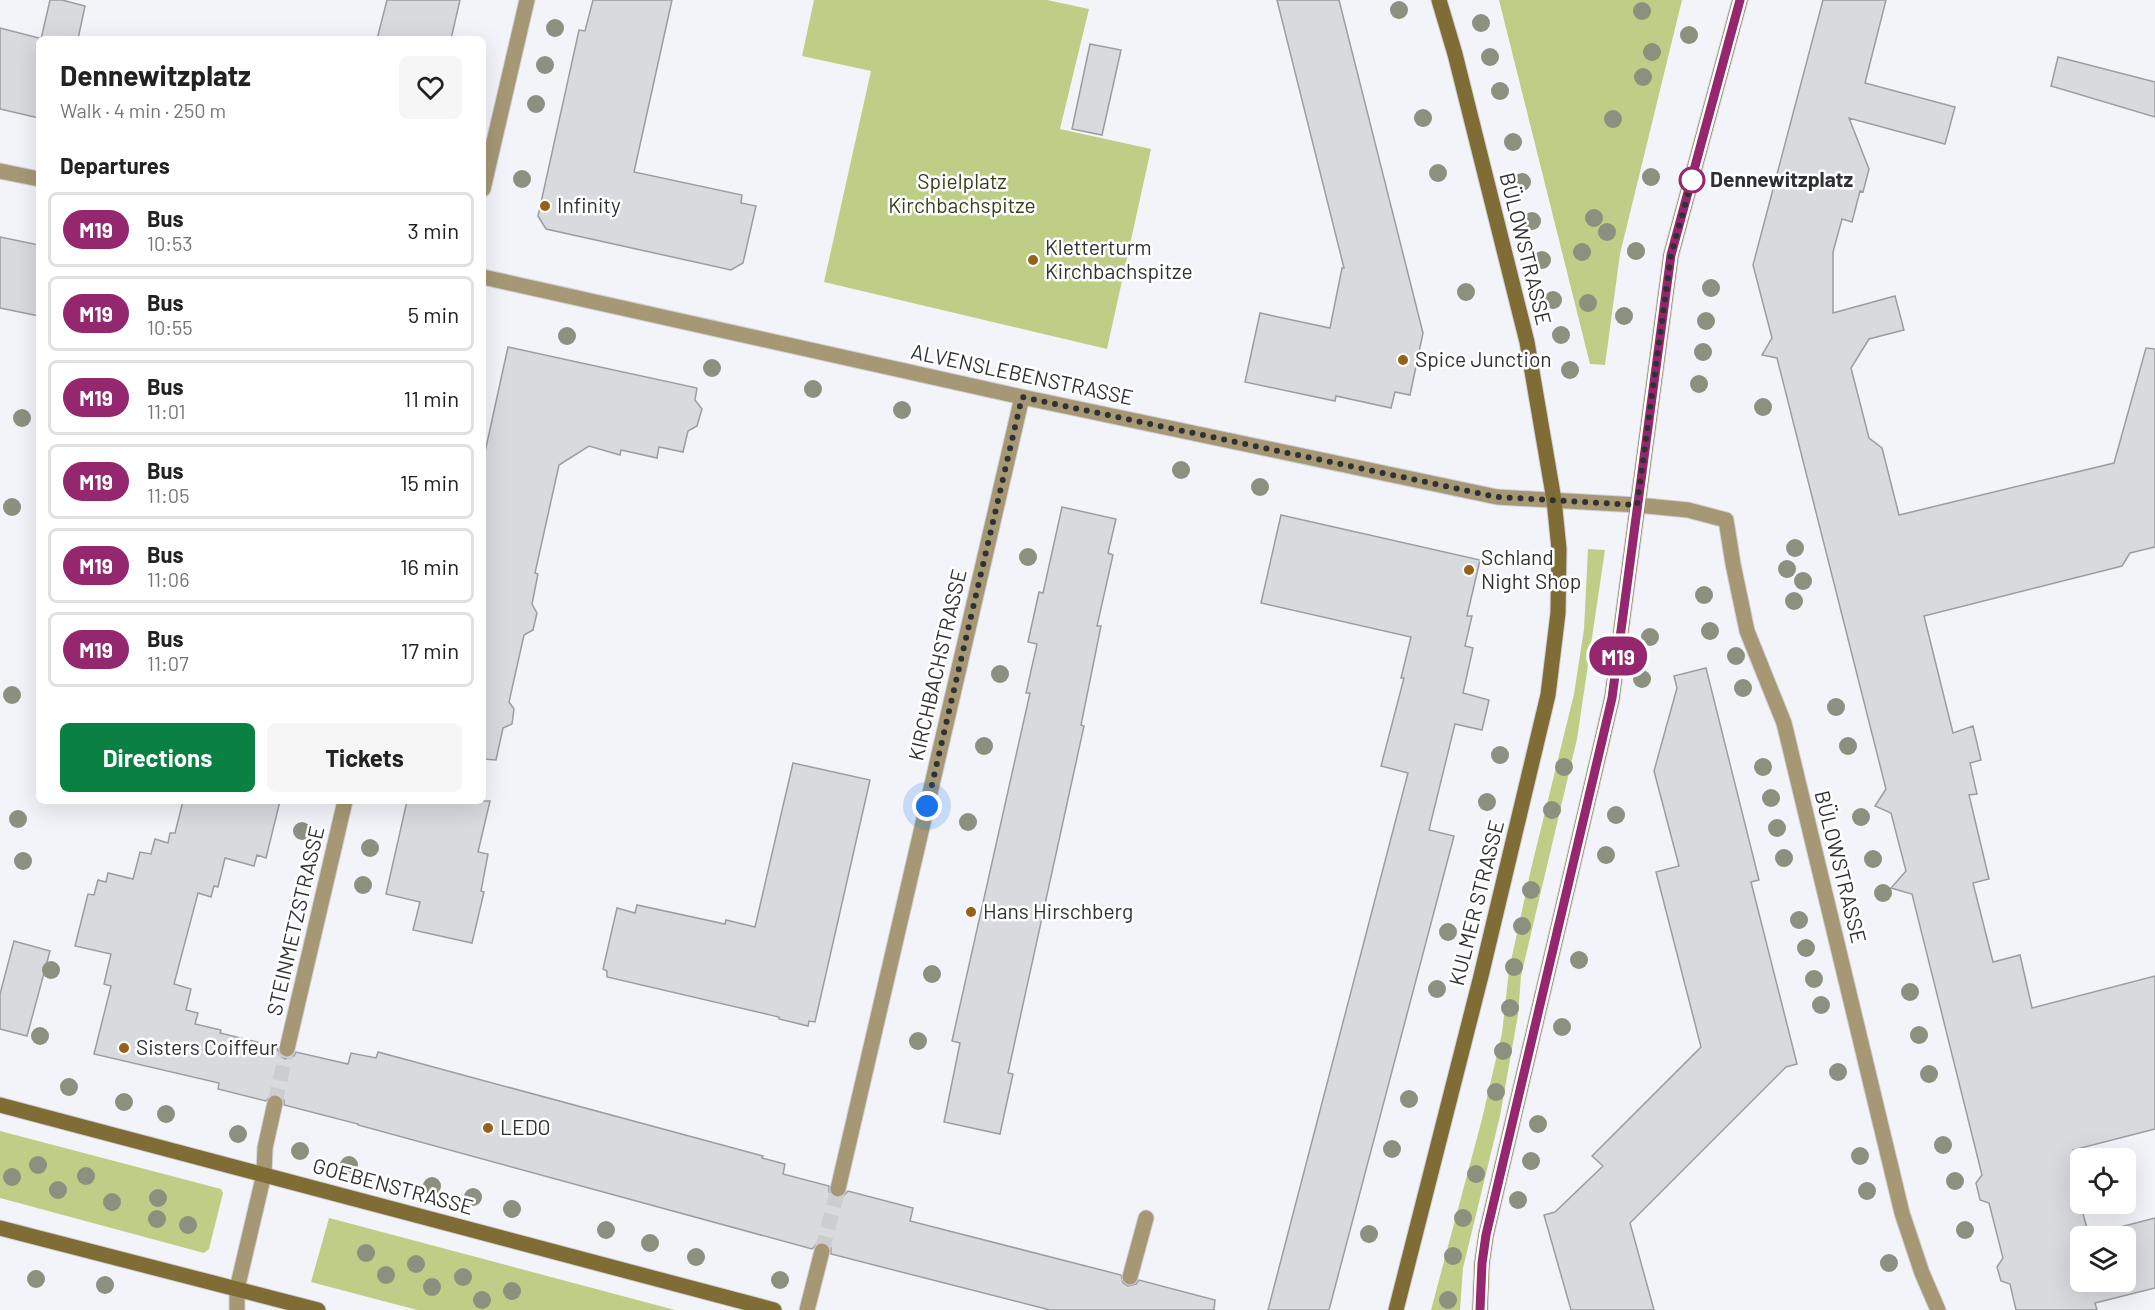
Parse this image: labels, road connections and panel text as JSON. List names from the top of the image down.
{
  "streets": {
    "main road": ["BÜLOWSTRASSE", "KULMER STRASSE", "GOEBENSTRASSE"],
    "street": ["ALVENSLEBENSTRASSE", "KIRCHBACHSTRASSE", "STEINMETZSTRASSE"]
  },
  "crossings": [
    ["BÜLOWSTRASSE", "ALVENSLEBENSTRASSE"],
    ["BÜLOWSTRASSE", "KULMER STRASSE"],
    ["ALVENSLEBENSTRASSE", "KIRCHBACHSTRASSE"],
    ["ALVENSLEBENSTRASSE", "KULMER STRASSE"]
  ],
  "parks": ["Spielplatz Kirchbachspitze"],
  "places": [
    "Dennewitzplatz",
    "Infinity",
    "Kletterturm Kirchbachspitze",
    "Spice Junction",
    "Schland Night Shop",
    "Hans Hirschberg",
    "Sisters Coiffeur",
    "LEDO"
  ],
  "lines": ["bus line M19"],
  "page": {
    "on_map": "M19",
    "heading": [
      ["Dennewitzplatz", "Walk · 4 min · 250 m"],
      "Departures"
    ],
    "list": [
      {
        "mark": "M19",
        "name": "Bus",
        "note": "10:53",
        "value": "3 min"
      },
      {
        "mark": "M19",
        "name": "Bus",
        "note": "10:55",
        "value": "5 min"
      },
      {
        "mark": "M19",
        "name": "Bus",
        "note": "11:01",
        "value": "11 min"
      },
      {
        "mark": "M19",
        "name": "Bus",
        "note": "11:05",
        "value": "15 min"
      },
      {
        "mark": "M19",
        "name": "Bus",
        "note": "11:06",
        "value": "16 min"
      },
      {
        "mark": "M19",
        "name": "Bus",
        "note": "11:07",
        "value": "17 min"
      }
    ],
    "buttons": ["Directions", "Tickets"]
  }
}
